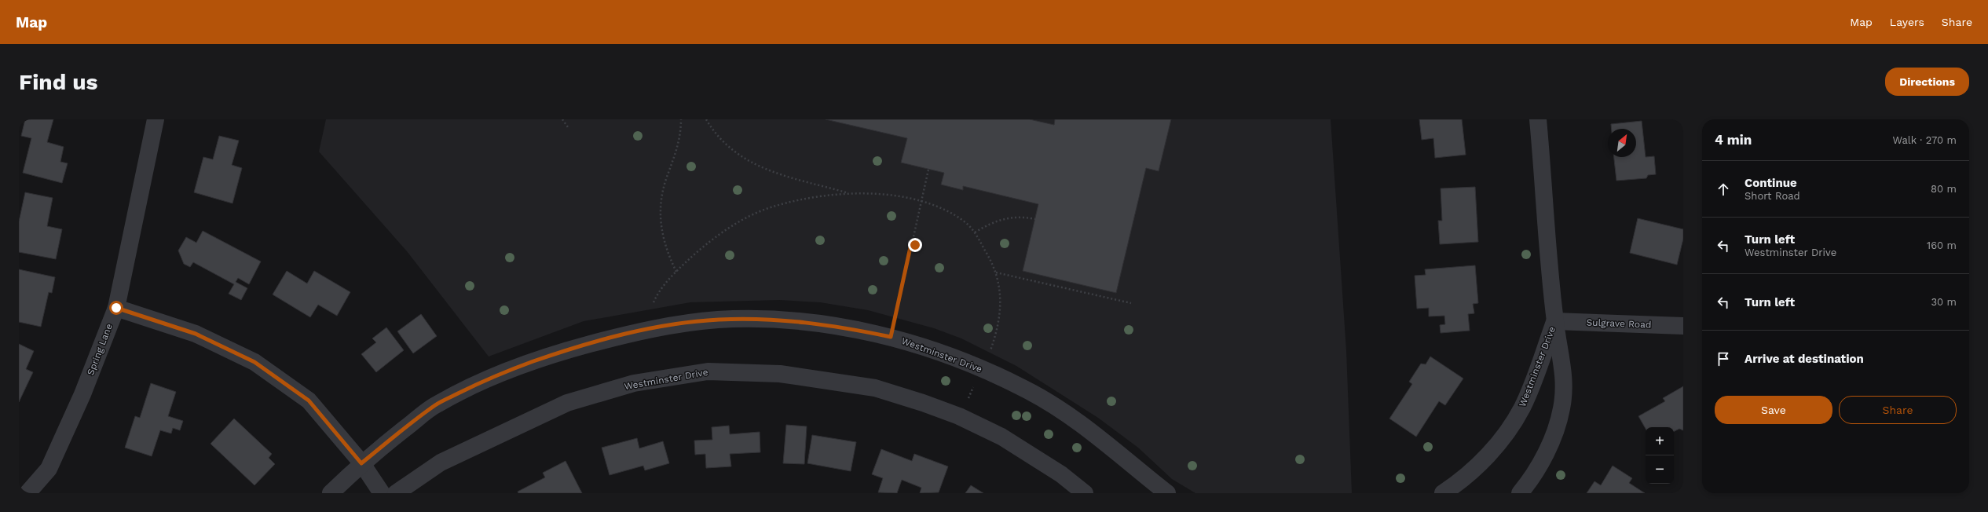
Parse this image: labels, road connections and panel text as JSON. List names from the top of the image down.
{
  "streets": {
    "street": ["Sulgrave Road", "Spring Lane", "Westminster Drive"]
  },
  "crossings": [
    ["Sulgrave Road", "Westminster Drive"]
  ],
  "north": "top right",
  "page": {
    "header": "Map",
    "nav": ["Map", "Layers", "Share"],
    "buttons": [
      "Directions",
      ["Save", "Share"]
    ],
    "title": "Find us",
    "heading": ["4 min", "Walk · 270 m"],
    "list": [
      ["Continue", "Short Road", "80 m"],
      ["Turn left", "Westminster Drive", "160 m"],
      ["Turn left", "30 m"],
      "Arrive at destination"
    ],
    "map_buttons": ["+", "−"]
  }
}
